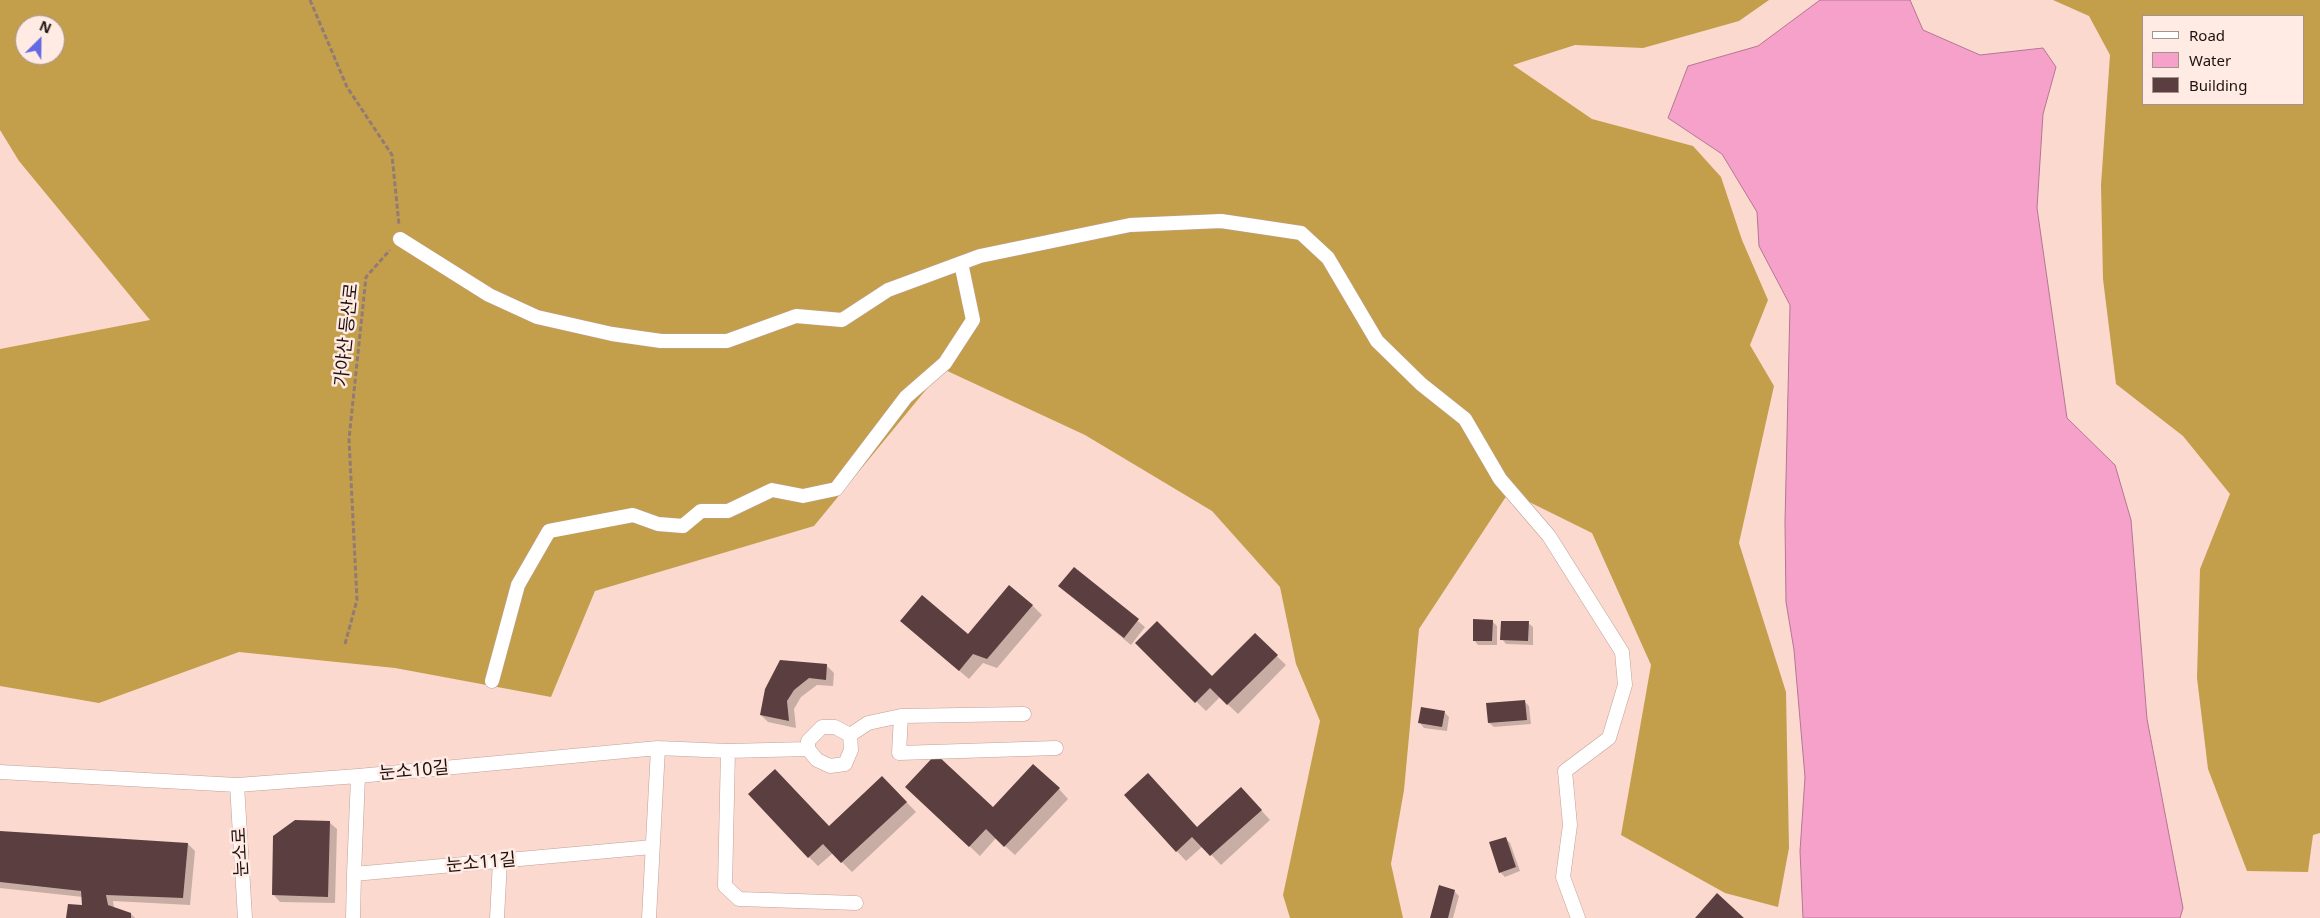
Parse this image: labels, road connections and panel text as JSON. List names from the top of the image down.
{
  "streets": {
    "street": ["눈소10길", "눈소로", "눈소11길"],
    "path": ["가야산 등산로"]
  },
  "crossings": [
    ["눈소10길", "눈소로"]
  ],
  "legend": ["Road", "Water", "Building"],
  "north": "top right"
}
